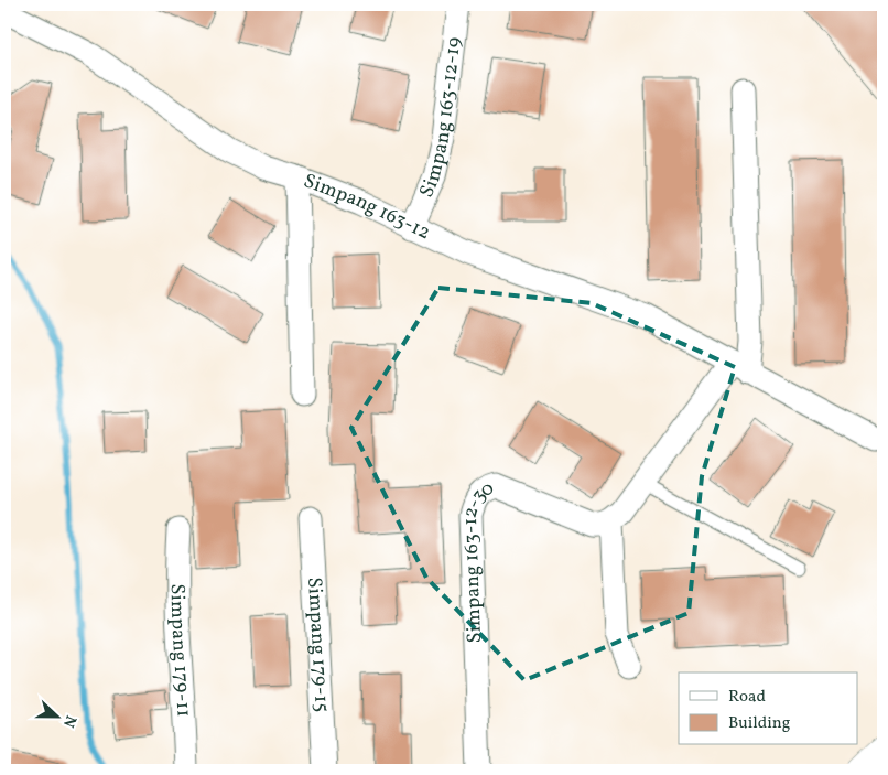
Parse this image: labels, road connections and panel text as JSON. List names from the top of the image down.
{
  "streets": {
    "street": [
      "Simpang 163-12-19",
      "Simpang 163-12",
      "Simpang 163-12-30",
      "Simpang 179-15",
      "Simpang 179-11"
    ]
  },
  "crossings": [
    ["Simpang 163-12-19", "Simpang 163-12"]
  ],
  "legend": ["Road", "Building"],
  "north": "right"
}
